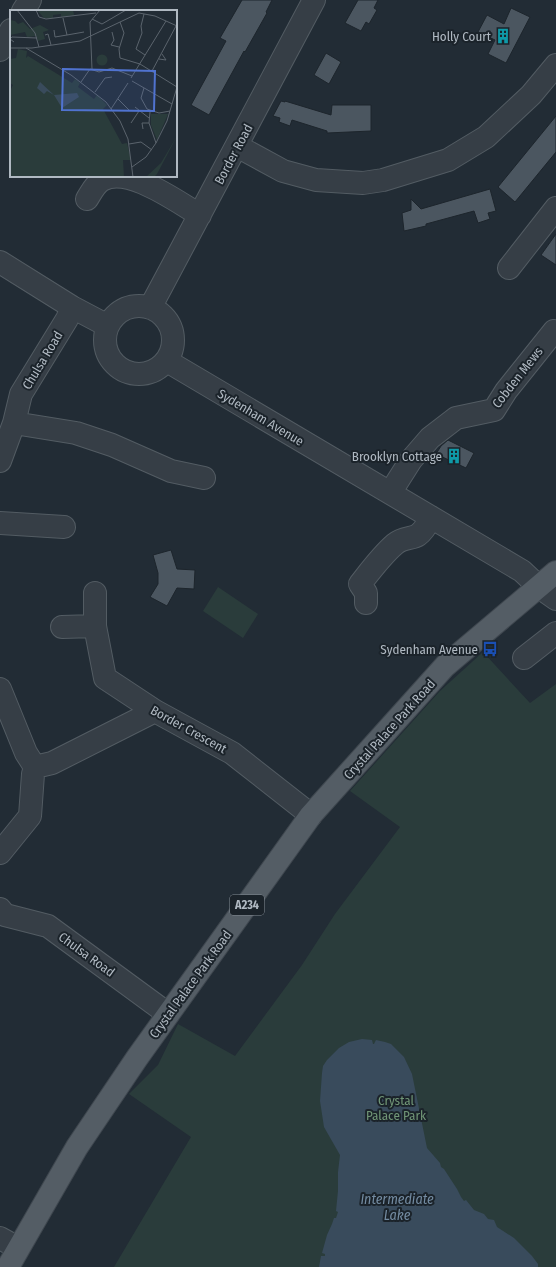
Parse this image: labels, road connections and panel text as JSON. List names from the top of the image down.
{
  "streets": {
    "main road": ["Crystal Palace Park Road", "A234"],
    "street": [
      "Border Road",
      "Chulsa Road",
      "Cobden Mews",
      "Sydenham Avenue",
      "Border Crescent"
    ]
  },
  "crossings": [
    ["Border Road", "Sydenham Avenue"],
    ["Chulsa Road", "Crystal Palace Park Road"],
    ["Cobden Mews", "Sydenham Avenue"],
    ["Sydenham Avenue", "Crystal Palace Park Road"],
    ["Border Crescent", "Crystal Palace Park Road"]
  ],
  "water": ["Intermediate Lake"],
  "parks": ["Crystal Palace Park"],
  "places": {
    "building": ["Holly Court", "Brooklyn Cottage"],
    "bus stop": ["Sydenham Avenue"]
  }
}
